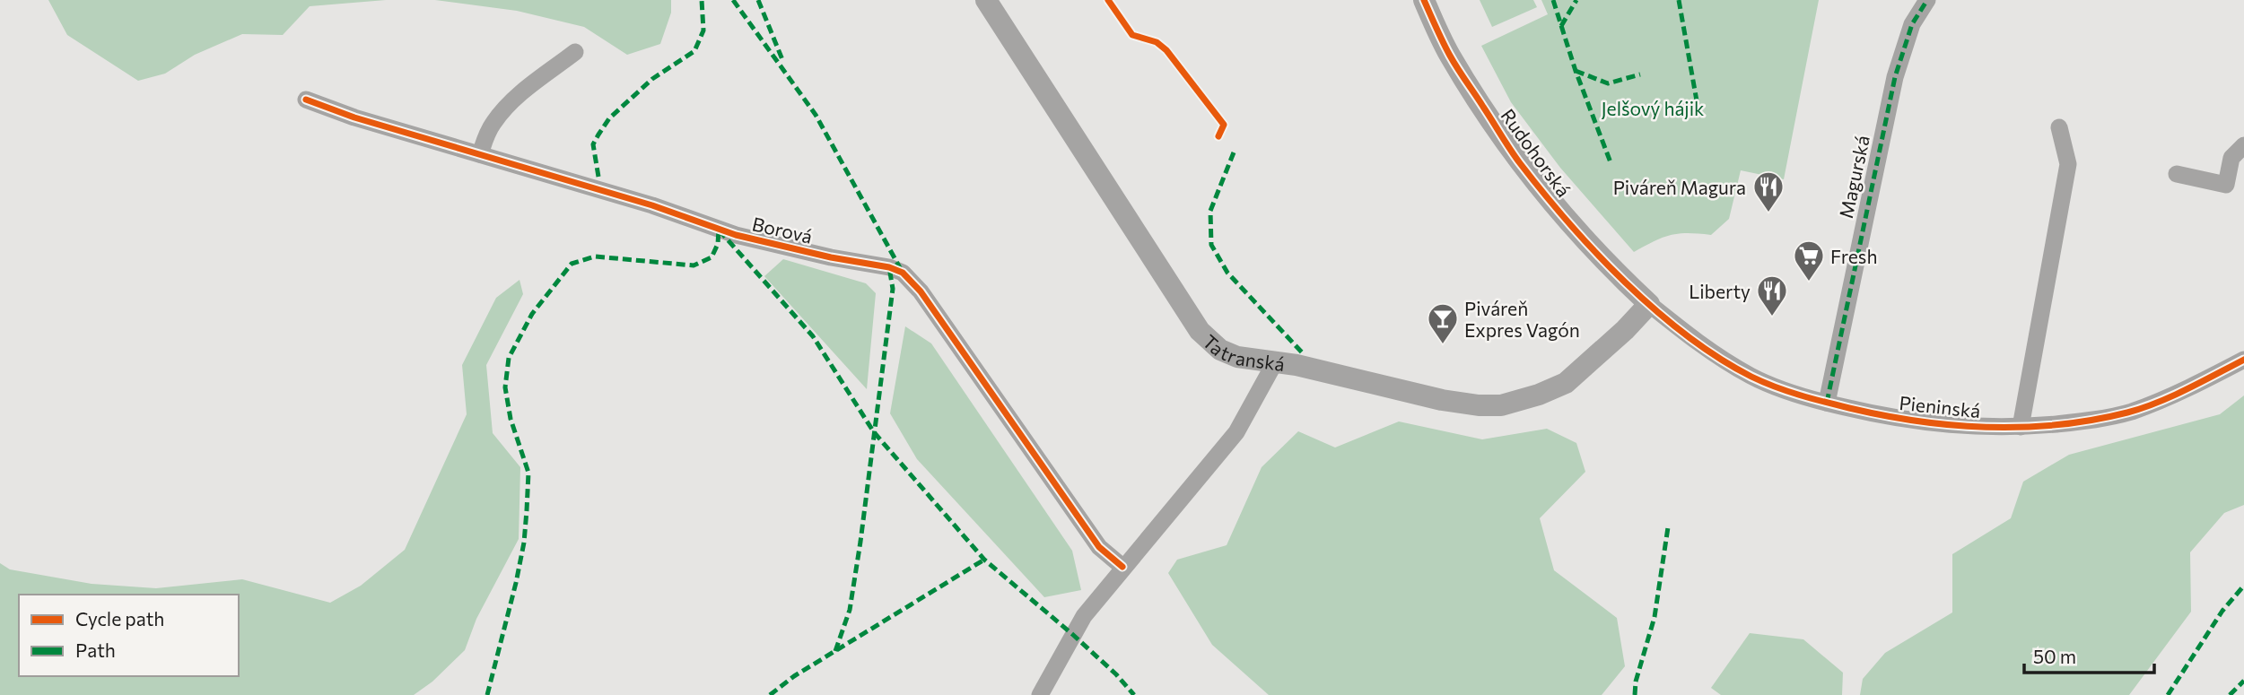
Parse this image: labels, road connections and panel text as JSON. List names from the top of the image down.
{
  "streets": {
    "street": [
      "Rudohorská",
      "Magurská",
      "Borová",
      "Tatranská",
      "Pieninská"
    ]
  },
  "crossings": [
    ["Rudohorská", "Tatranská"],
    ["Rudohorská", "Pieninská"],
    ["Magurská", "Pieninská"],
    ["Tatranská", "Pieninská"]
  ],
  "parks": ["Jelšový hájik"],
  "places": {
    "restaurant": ["Piváreň Magura", "Liberty"],
    "supermarket": ["Fresh"],
    "bar": ["Piváreň Expres Vagón"]
  },
  "legend": ["Cycle path", "Path"],
  "scale_bar": "50 m"
}
